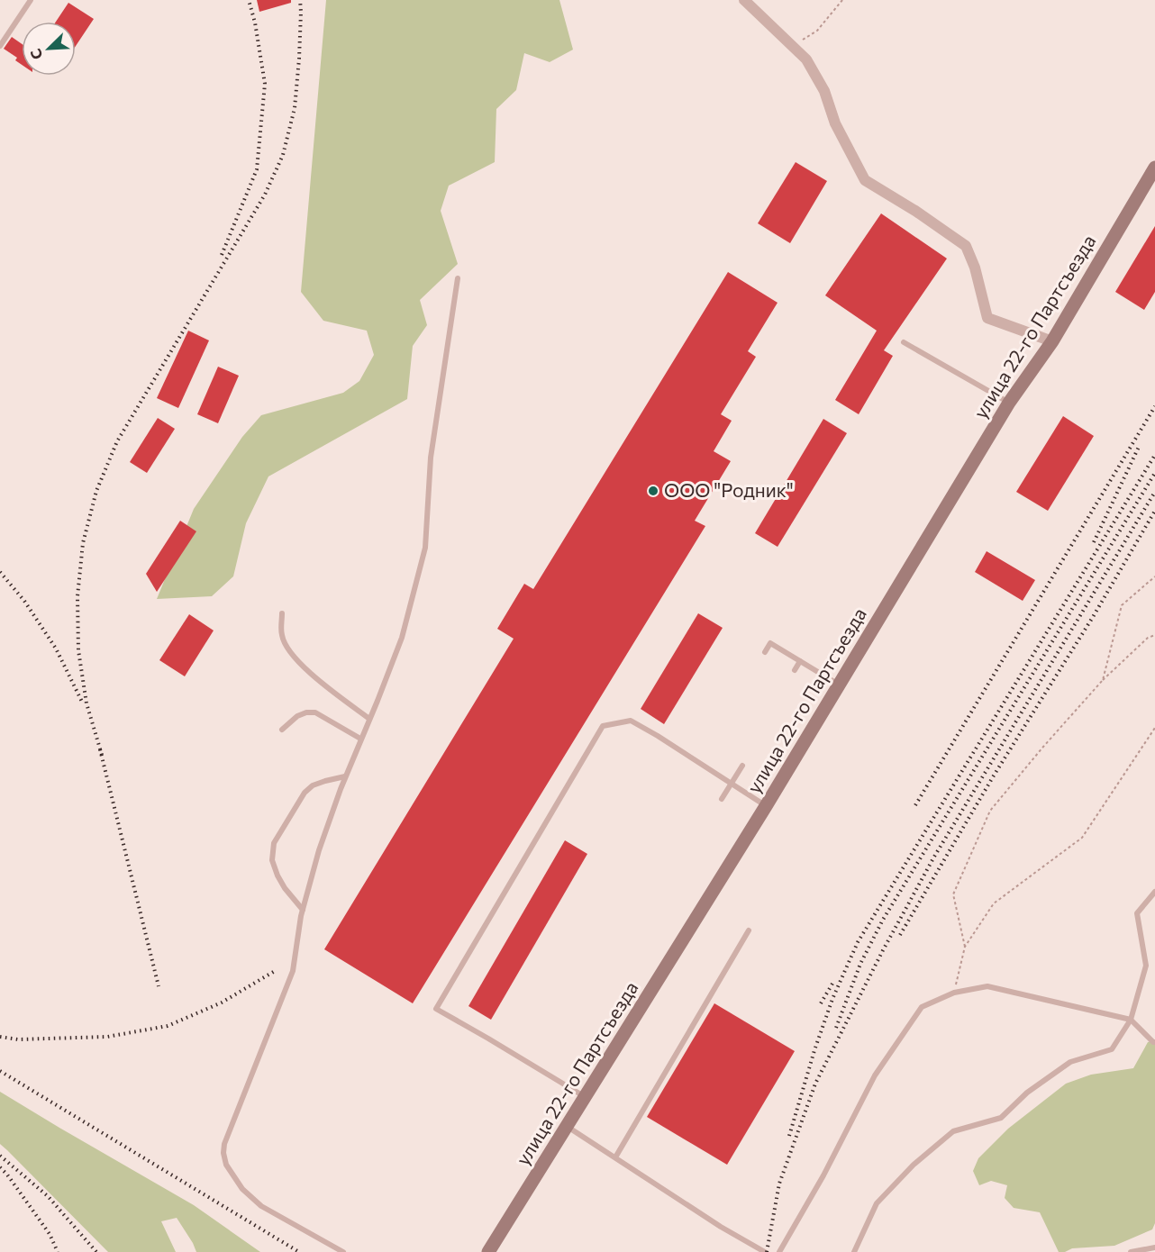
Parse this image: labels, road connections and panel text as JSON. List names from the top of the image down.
{
  "streets": {
    "street": ["улица 22-го Партсъезда"]
  },
  "places": ["ООО \"Родник\""],
  "north": "bottom left"
}
